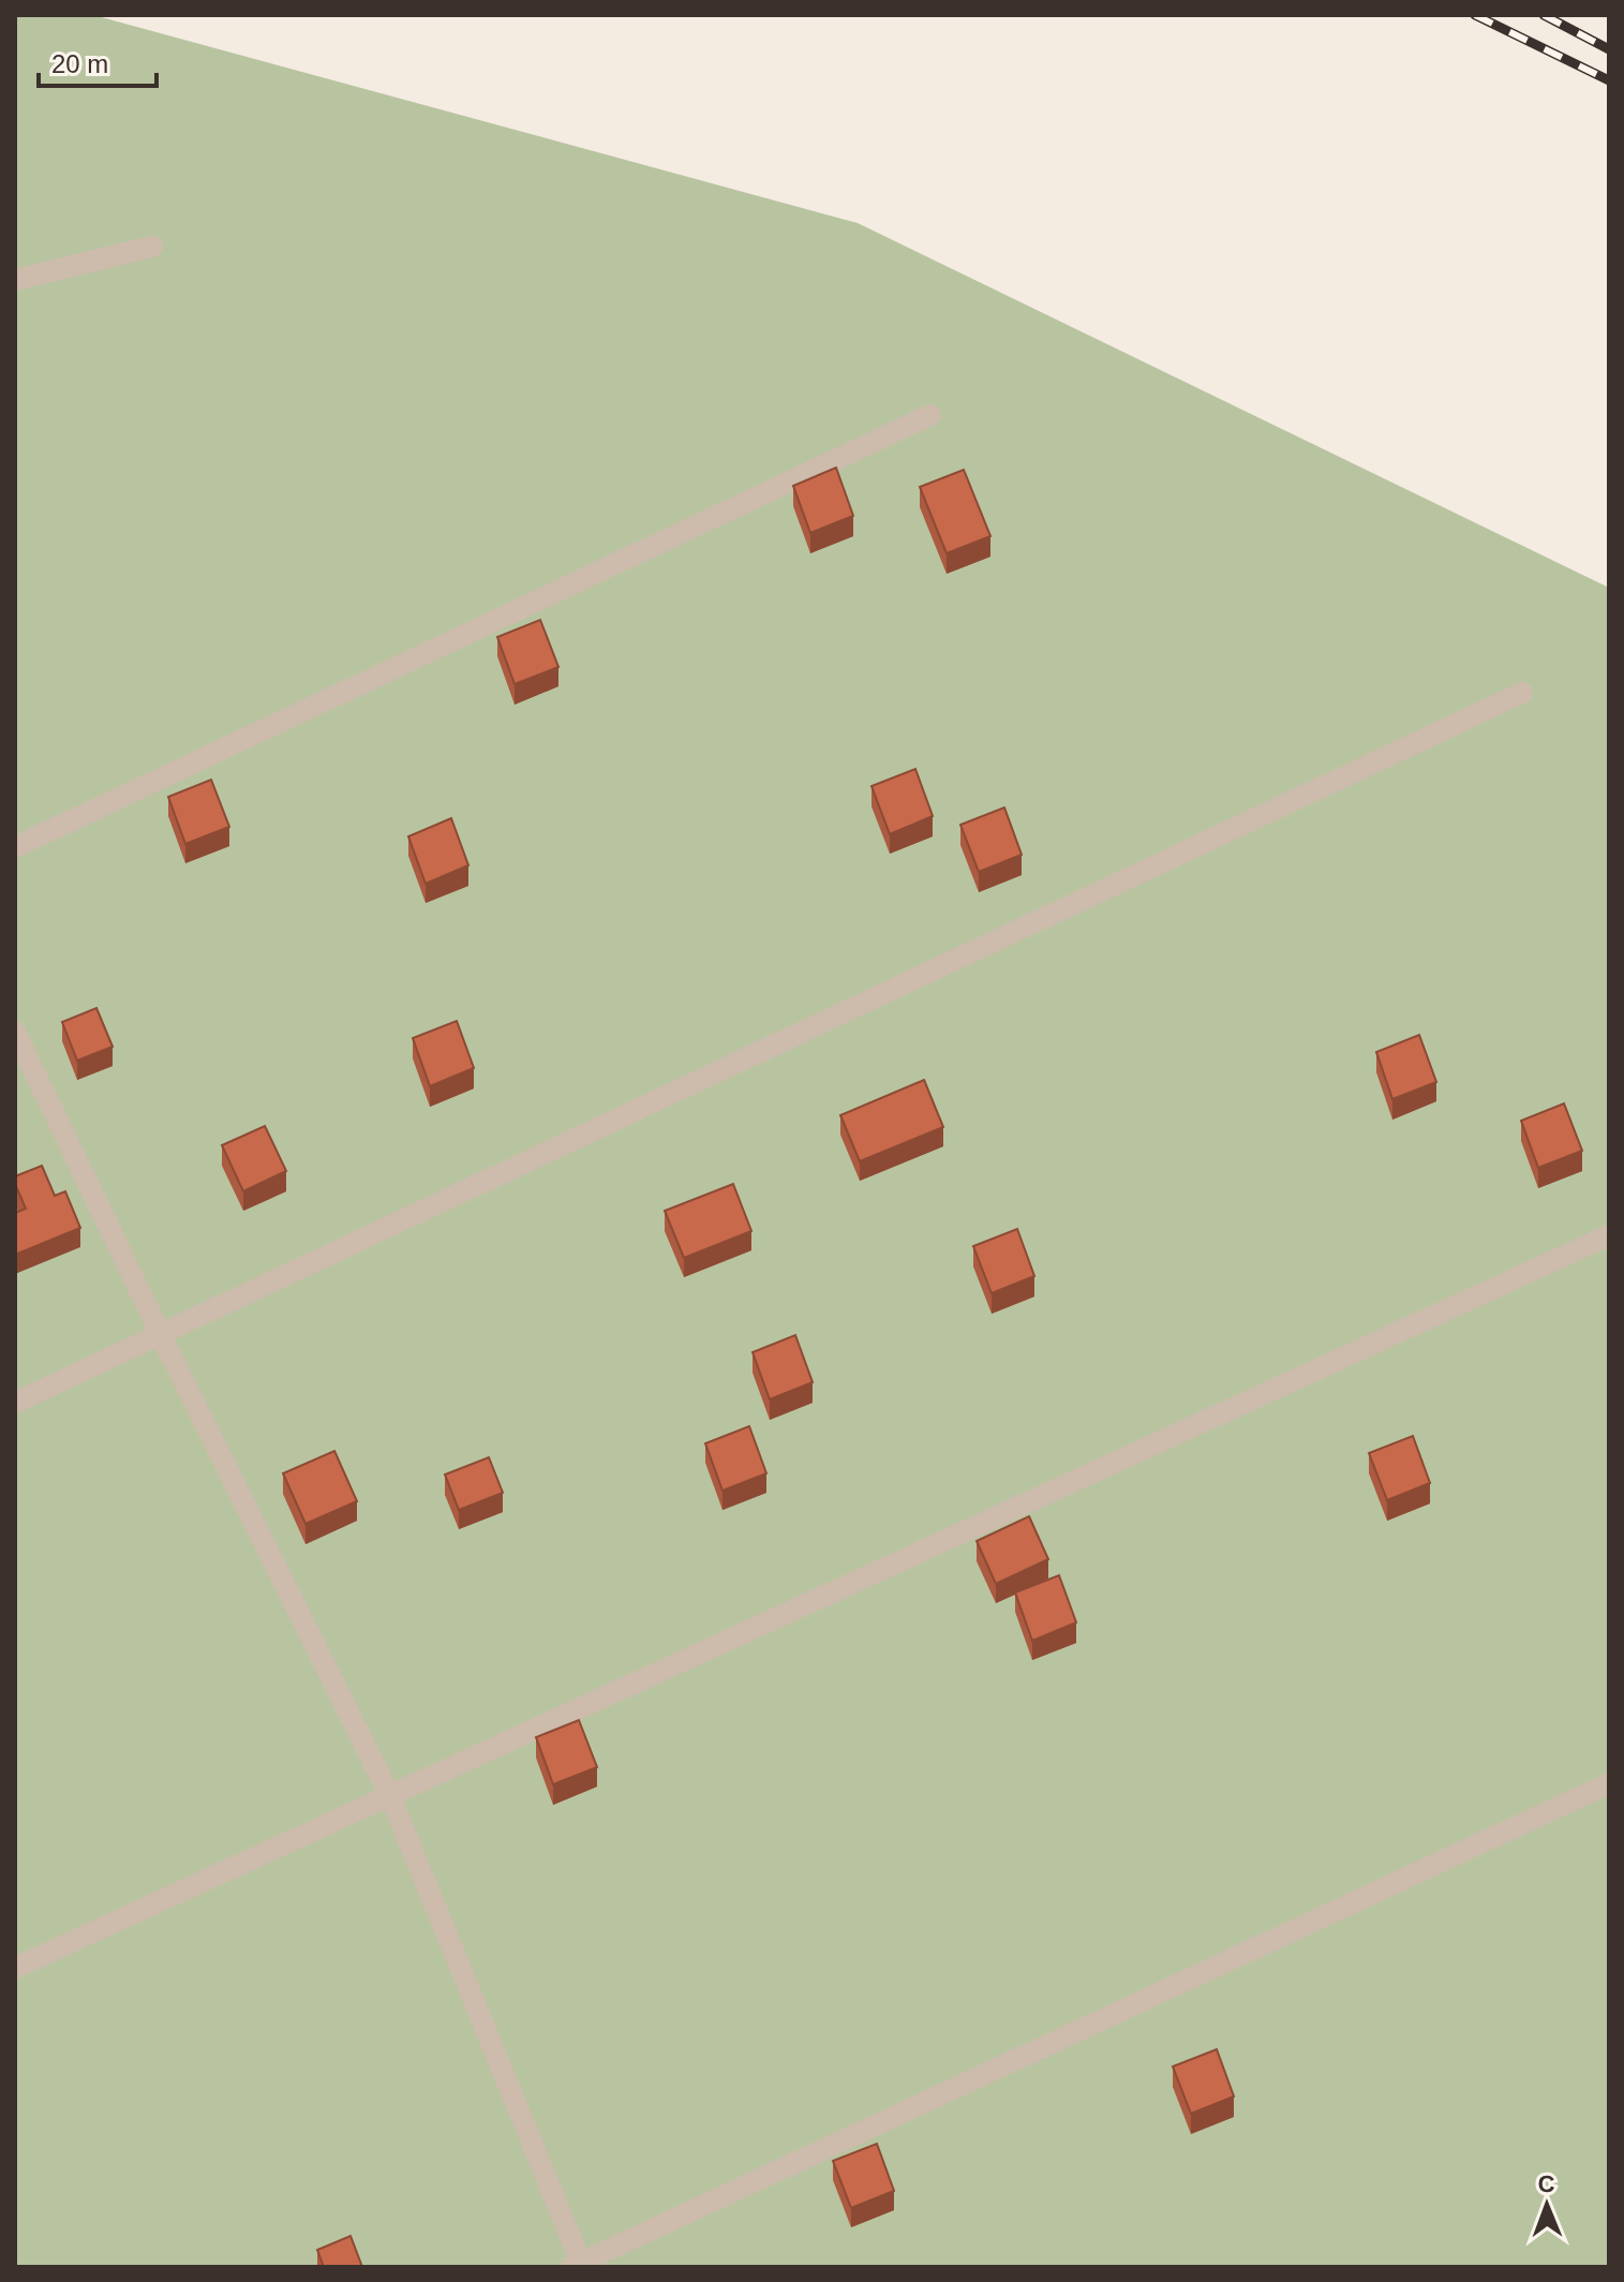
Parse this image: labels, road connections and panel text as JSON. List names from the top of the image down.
{
  "scale_bar": "20 m",
  "north": "top"
}
